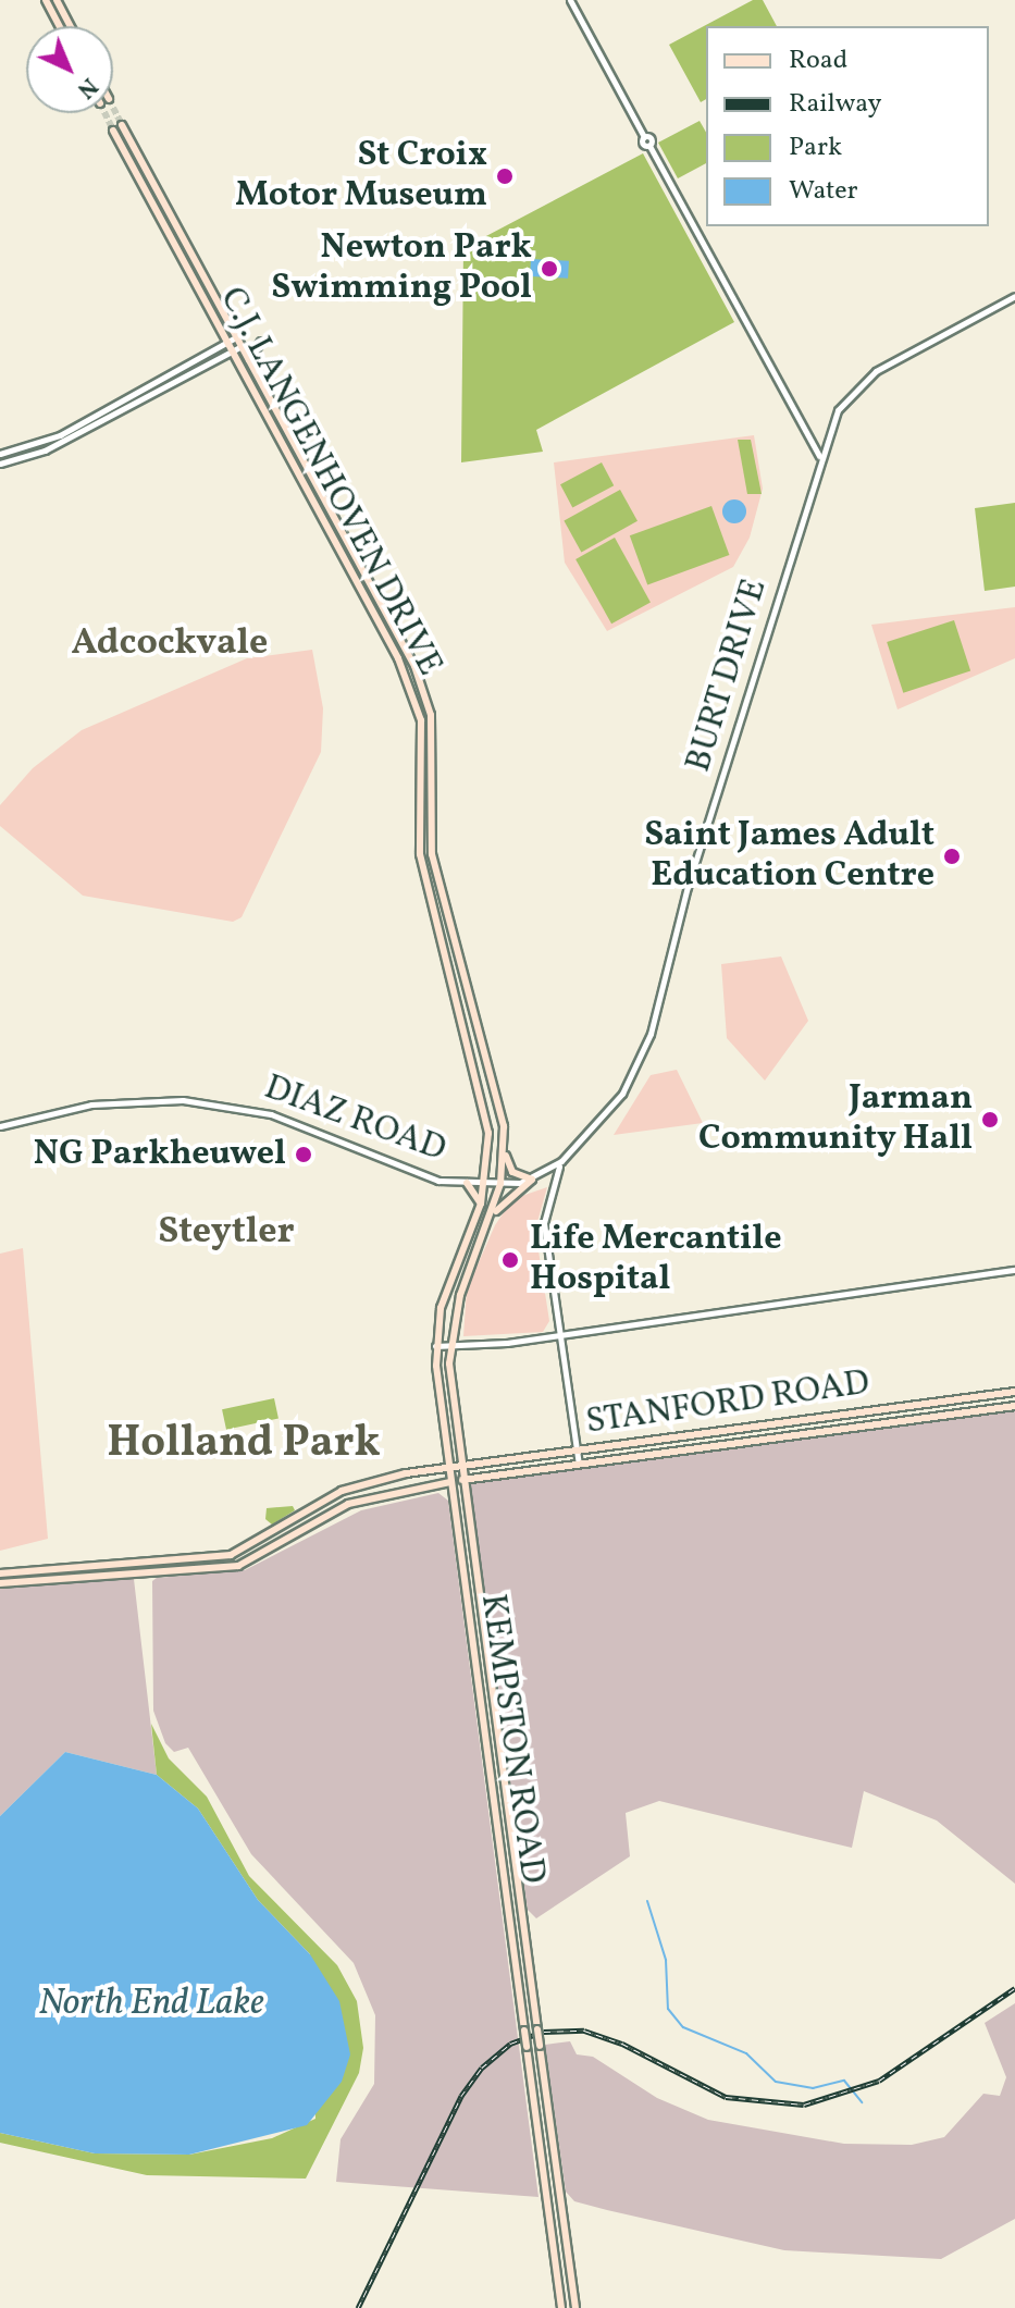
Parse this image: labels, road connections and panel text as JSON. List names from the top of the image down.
{
  "streets": {
    "main road": ["C.J. LANGENHOVEN DRIVE", "STANFORD ROAD", "KEMPSTON ROAD"],
    "street": ["BURT DRIVE", "DIAZ ROAD"]
  },
  "crossings": [
    ["C.J. LANGENHOVEN DRIVE", "BURT DRIVE"],
    ["C.J. LANGENHOVEN DRIVE", "DIAZ ROAD"],
    ["C.J. LANGENHOVEN DRIVE", "KEMPSTON ROAD"],
    ["BURT DRIVE", "DIAZ ROAD"],
    ["BURT DRIVE", "KEMPSTON ROAD"],
    ["DIAZ ROAD", "KEMPSTON ROAD"],
    ["STANFORD ROAD", "KEMPSTON ROAD"]
  ],
  "districts": ["Adcockvale", "Steytler", "Holland Park"],
  "water": ["North End Lake"],
  "places": [
    "St Croix Motor Museum",
    "Newton Park Swimming Pool",
    "Saint James Adult Education Centre",
    "Jarman Community Hall",
    "NG Parkheuwel",
    "Life Mercantile Hospital"
  ],
  "legend": [
    "Road",
    "Railway",
    "Park",
    "Water"
  ],
  "north": "bottom right"
}
